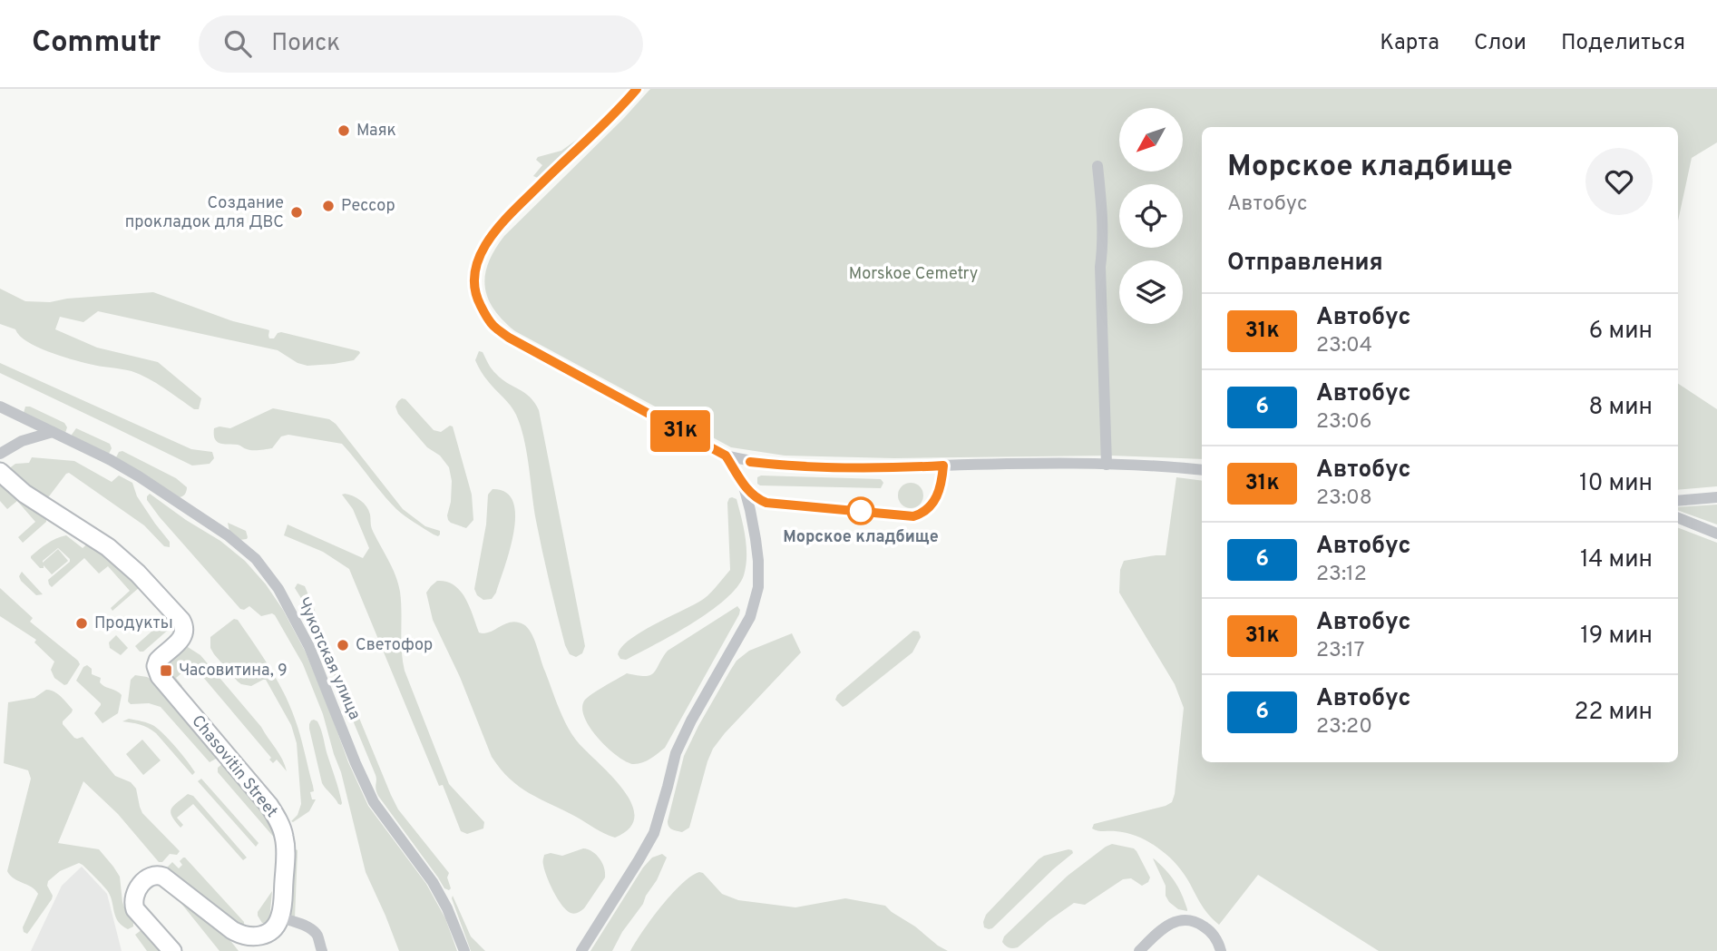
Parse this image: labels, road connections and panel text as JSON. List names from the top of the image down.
{
  "streets": {
    "street": ["Чукотская улица", "Chasovitin Street"]
  },
  "parks": ["Morskoe Cemetry"],
  "places": {
    "other": [
      "Маяк",
      "Рессор",
      "Создание прокладок для ДВС",
      "Морское кладбище",
      "Продукты",
      "Светофор"
    ],
    "transit": ["Часовитина, 9"]
  },
  "lines": ["bus line 31к"],
  "north": "bottom left",
  "page": {
    "header": "Commutr",
    "search": "Поиск",
    "nav": ["Карта", "Слои", "Поделиться"],
    "on_map": "31к",
    "heading": [
      ["Морское кладбище", "Автобус"],
      "Отправления"
    ],
    "list": [
      {
        "mark": "31к",
        "name": "Автобус",
        "note": "23:04",
        "value": "6 мин"
      },
      {
        "mark": "6",
        "name": "Автобус",
        "note": "23:06",
        "value": "8 мин"
      },
      {
        "mark": "31к",
        "name": "Автобус",
        "note": "23:08",
        "value": "10 мин"
      },
      {
        "mark": "6",
        "name": "Автобус",
        "note": "23:12",
        "value": "14 мин"
      },
      {
        "mark": "31к",
        "name": "Автобус",
        "note": "23:17",
        "value": "19 мин"
      },
      {
        "mark": "6",
        "name": "Автобус",
        "note": "23:20",
        "value": "22 мин"
      }
    ]
  }
}
